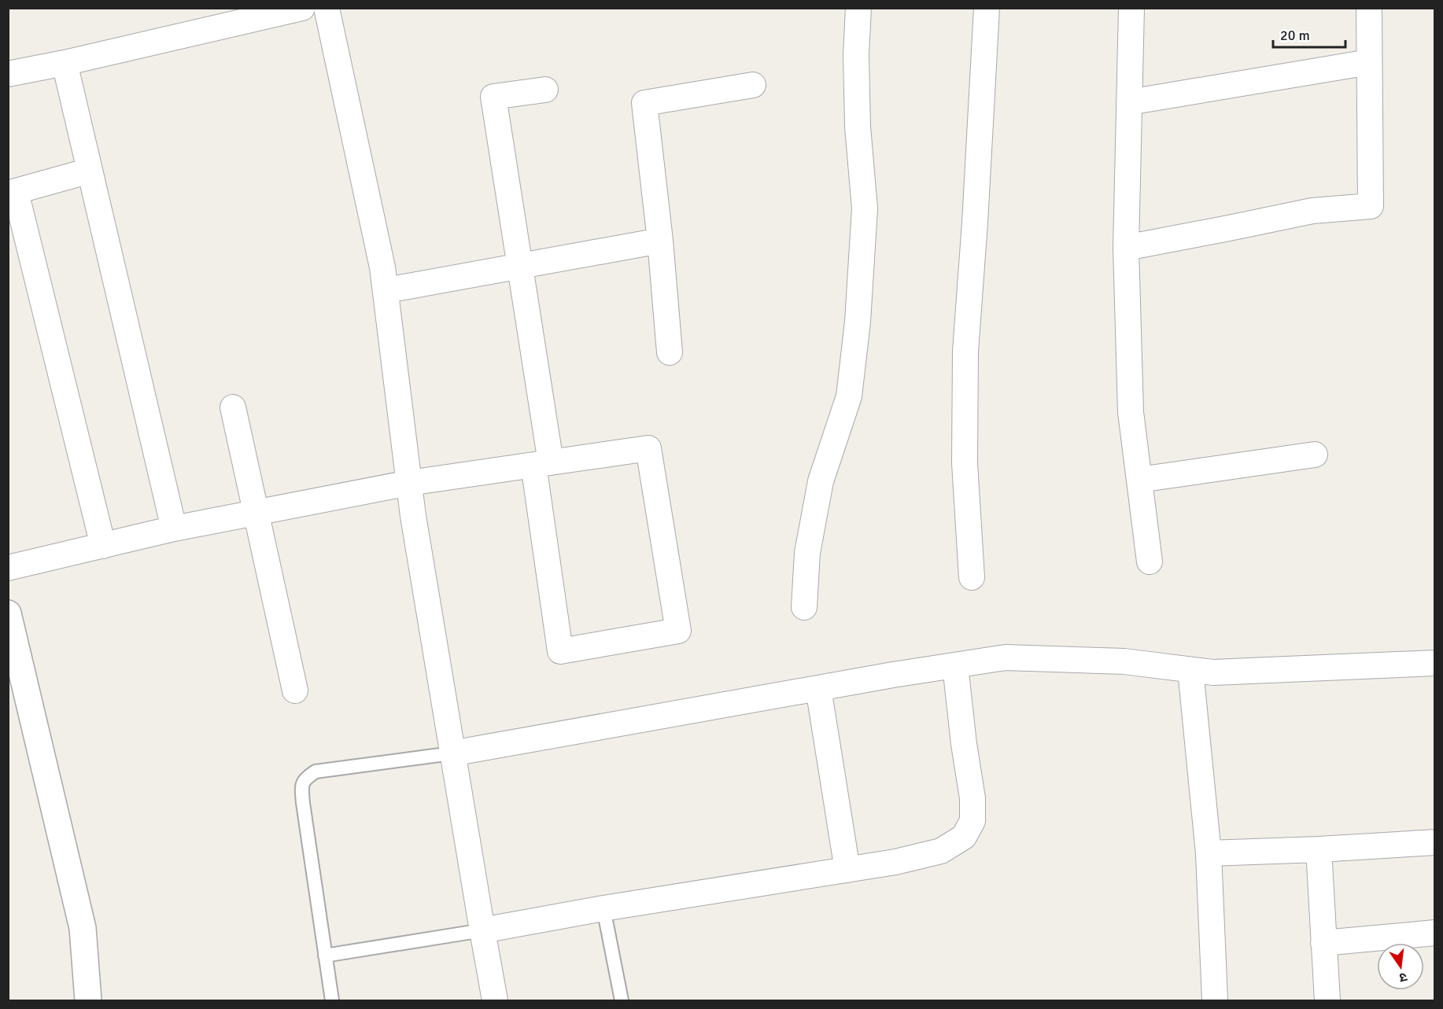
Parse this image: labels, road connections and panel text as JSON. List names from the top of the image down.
{
  "scale_bar": "20 m",
  "north": "bottom"
}
